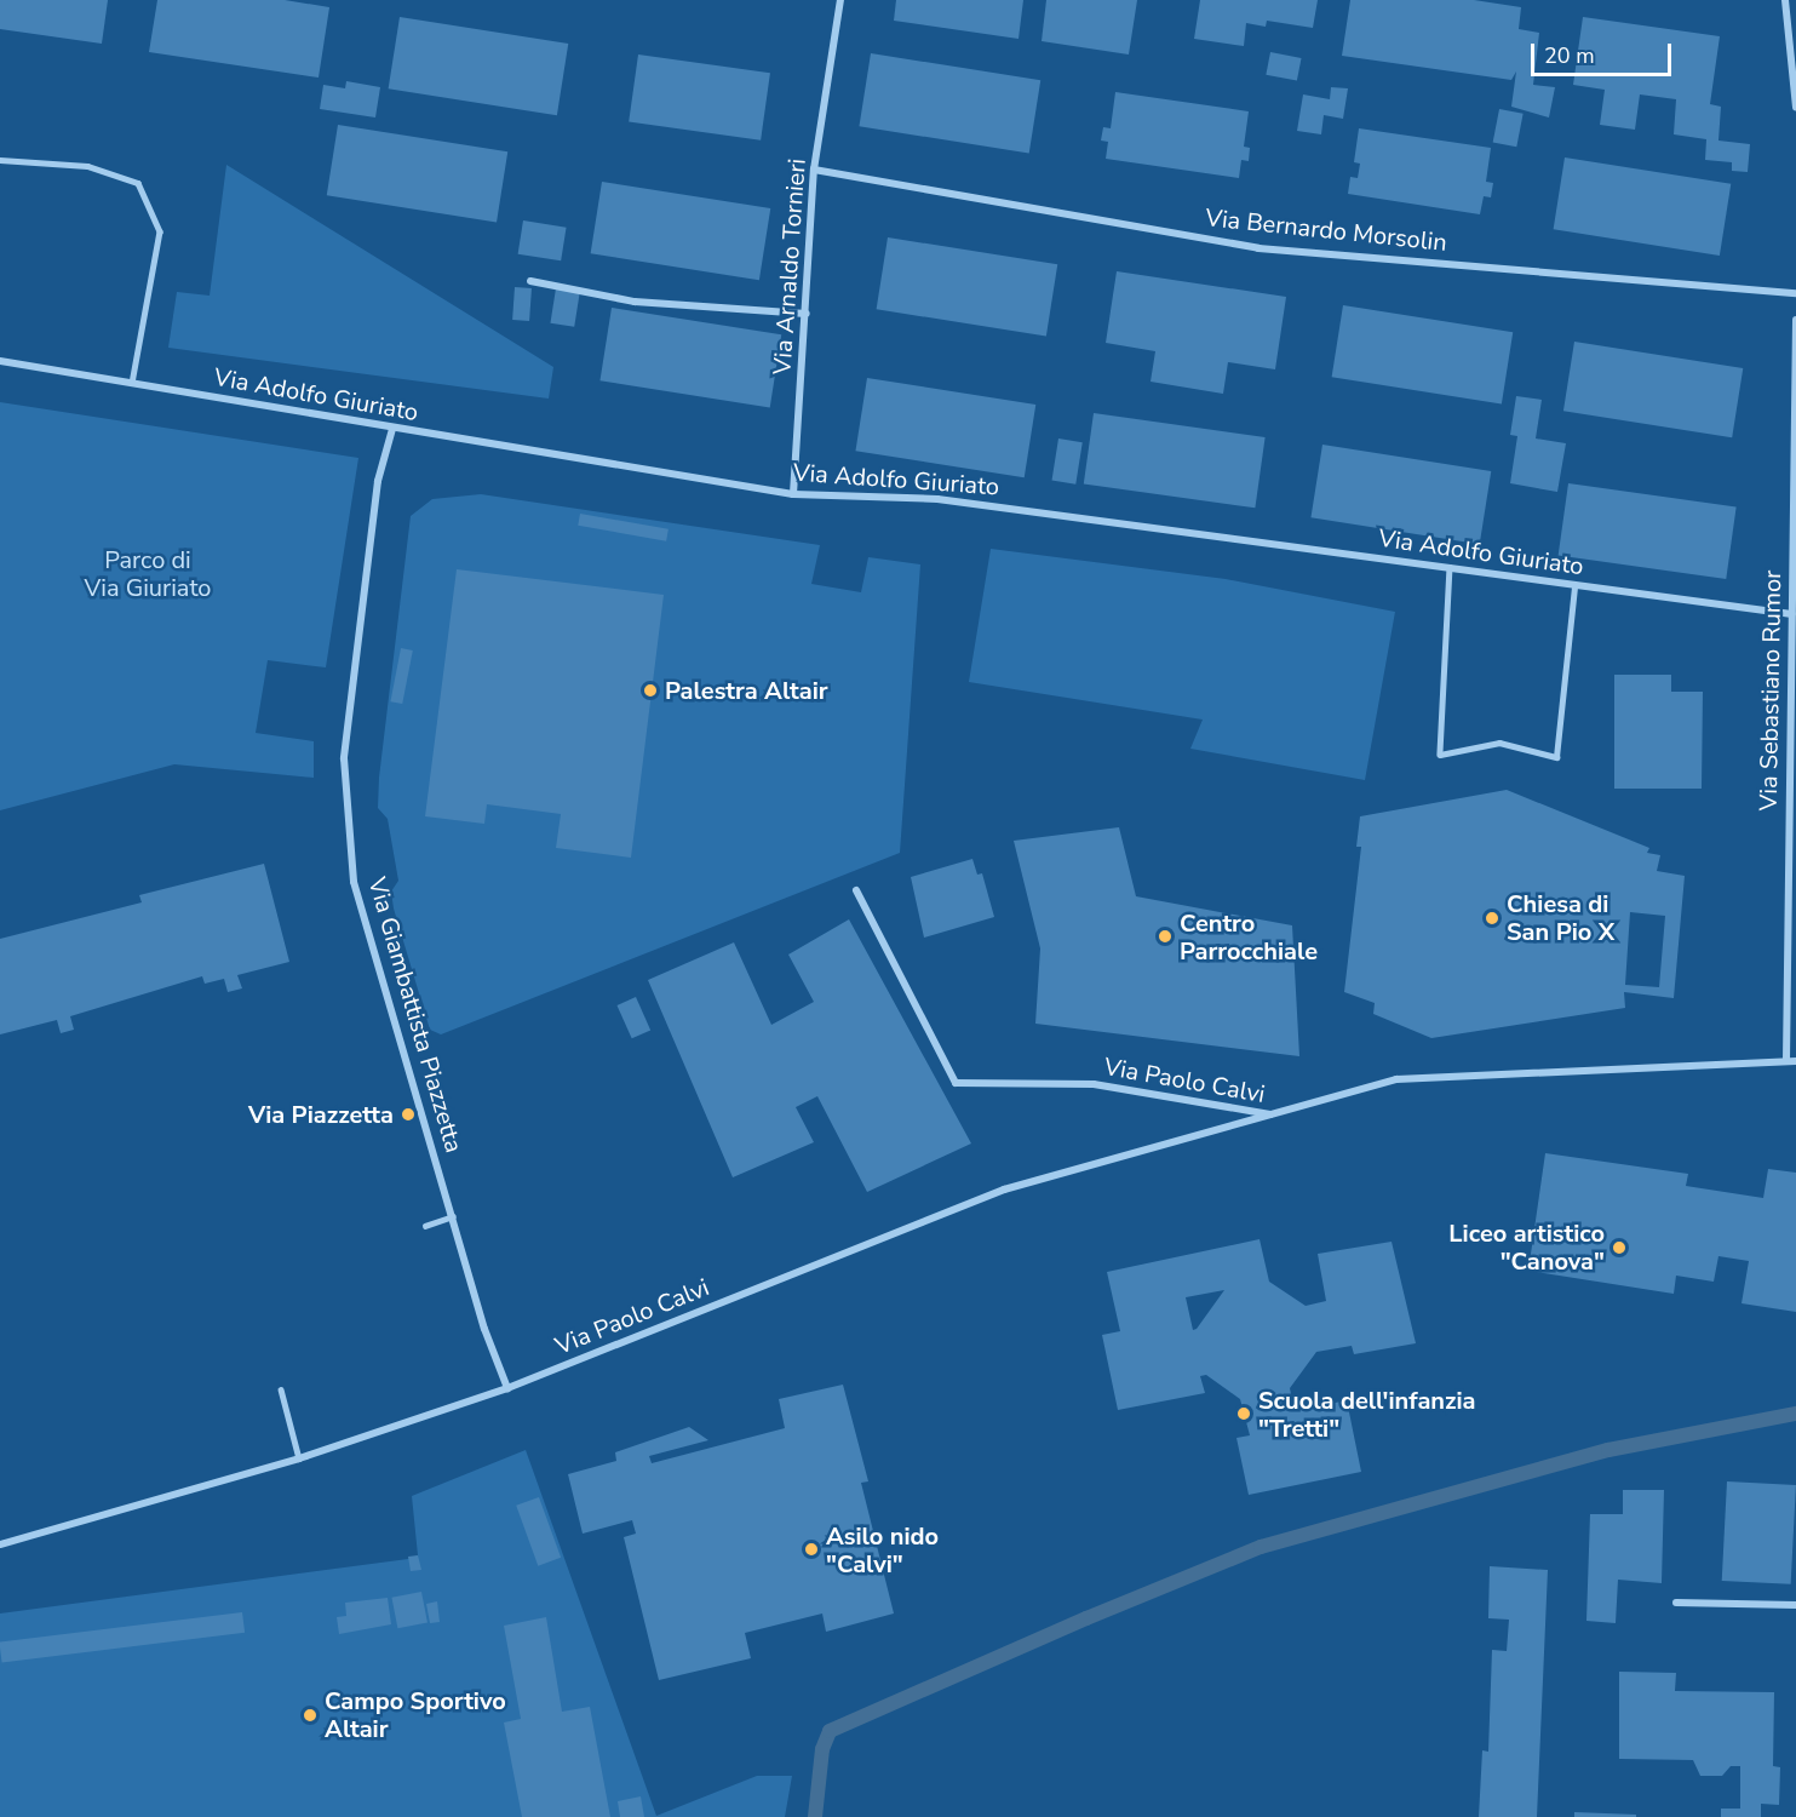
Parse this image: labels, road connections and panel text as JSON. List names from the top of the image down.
{
  "streets": {
    "street": [
      "Via Bernardo Morsolin",
      "Via Arnaldo Tornieri",
      "Via Adolfo Giuriato",
      "Via Sebastiano Rumor",
      "Via Giambattista Piazzetta",
      "Via Paolo Calvi"
    ]
  },
  "crossings": [
    ["Via Bernardo Morsolin", "Via Arnaldo Tornieri"],
    ["Via Arnaldo Tornieri", "Via Adolfo Giuriato"],
    ["Via Adolfo Giuriato", "Via Sebastiano Rumor"],
    ["Via Adolfo Giuriato", "Via Giambattista Piazzetta"],
    ["Via Sebastiano Rumor", "Via Paolo Calvi"],
    ["Via Giambattista Piazzetta", "Via Paolo Calvi"]
  ],
  "parks": ["Parco di Via Giuriato"],
  "places": [
    "Palestra Altair",
    "Chiesa di San Pio X",
    "Centro Parrocchiale",
    "Via Piazzetta",
    "Liceo artistico \"Canova\"",
    "Scuola dell'infanzia \"Tretti\"",
    "Asilo nido \"Calvi\"",
    "Campo Sportivo Altair"
  ],
  "scale_bar": "20 m"
}
